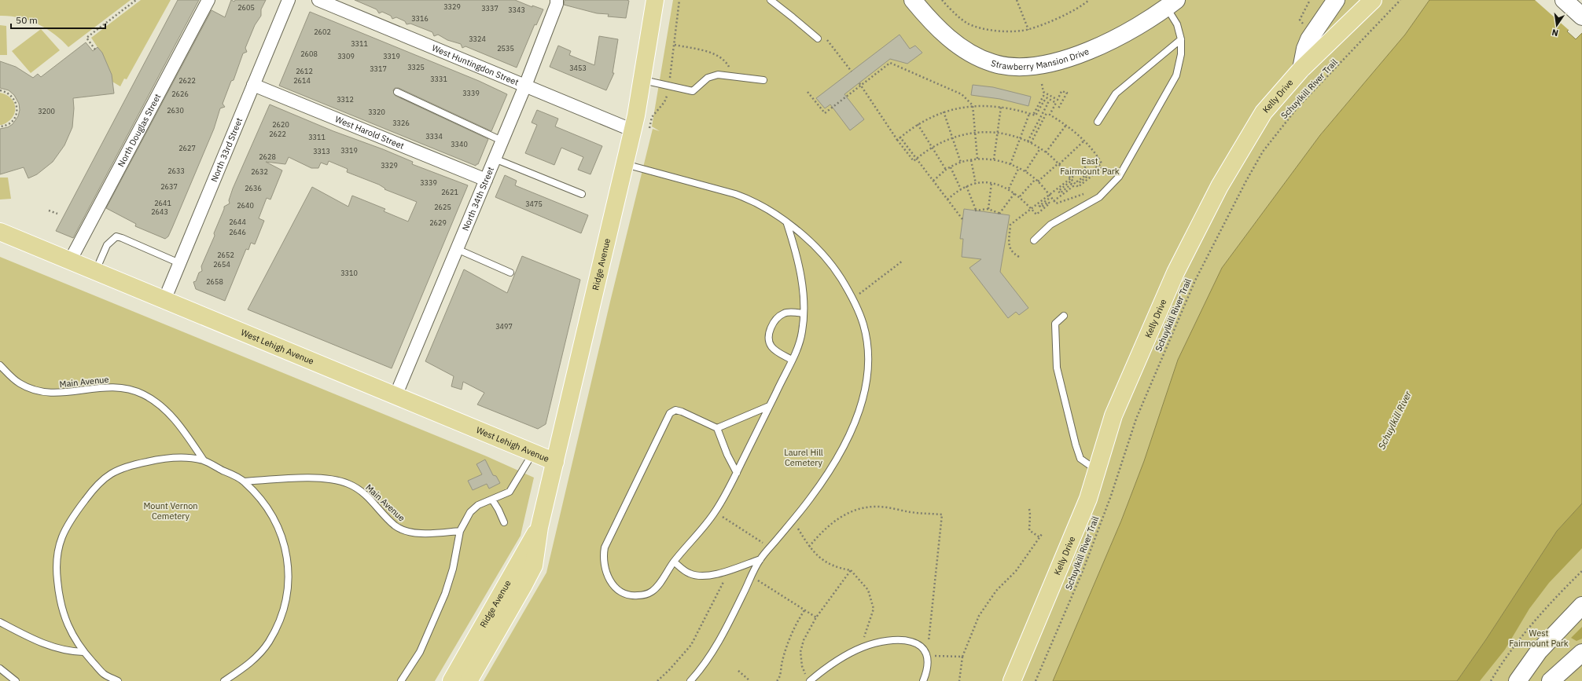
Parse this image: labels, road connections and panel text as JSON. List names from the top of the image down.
{
  "streets": {
    "main road": [
      "Strawberry Mansion Drive",
      "Kelly Drive",
      "Ridge Avenue",
      "West Lehigh Avenue"
    ],
    "street": [
      "West Huntingdon Street",
      "North Douglas Street",
      "West Harold Street",
      "North 33rd Street",
      "North 34th Street"
    ],
    "lane": ["Main Avenue"],
    "path": ["Schuylkill River Trail"]
  },
  "crossings": [
    ["West Huntingdon Street", "North 34th Street"],
    ["West Huntingdon Street", "Ridge Avenue"],
    ["North Douglas Street", "West Lehigh Avenue"],
    ["West Harold Street", "North 33rd Street"],
    ["West Harold Street", "North 34th Street"],
    ["North 33rd Street", "West Lehigh Avenue"],
    ["North 34th Street", "West Lehigh Avenue"],
    ["Ridge Avenue", "West Lehigh Avenue"]
  ],
  "water": ["Schuylkill River"],
  "parks": [
    "East Fairmount Park",
    "Laurel Hill Cemetery",
    "Mount Vernon Cemetery",
    "West Fairmount Park"
  ],
  "house_numbers": [
    "3329",
    "2605",
    "3337",
    "3343",
    "3316",
    "2602",
    "3324",
    "3311",
    "2535",
    "2608",
    "3309",
    "3319",
    "3325",
    "3453",
    "3317",
    "2612",
    "3331",
    "2622",
    "2614",
    "3339",
    "2626",
    "3312",
    "2630",
    "3200",
    "3320",
    "3326",
    "2620",
    "2622",
    "3334",
    "3311",
    "3340",
    "2627",
    "3319",
    "3313",
    "2628",
    "3329",
    "2633",
    "2632",
    "3339",
    "2637",
    "2636",
    "2621",
    "2641",
    "3475",
    "2640",
    "2625",
    "2643",
    "2644",
    "2629",
    "2646",
    "2652",
    "2654",
    "3310",
    "2658",
    "3497"
  ],
  "scale_bar": "50 m",
  "north": "bottom"
}
